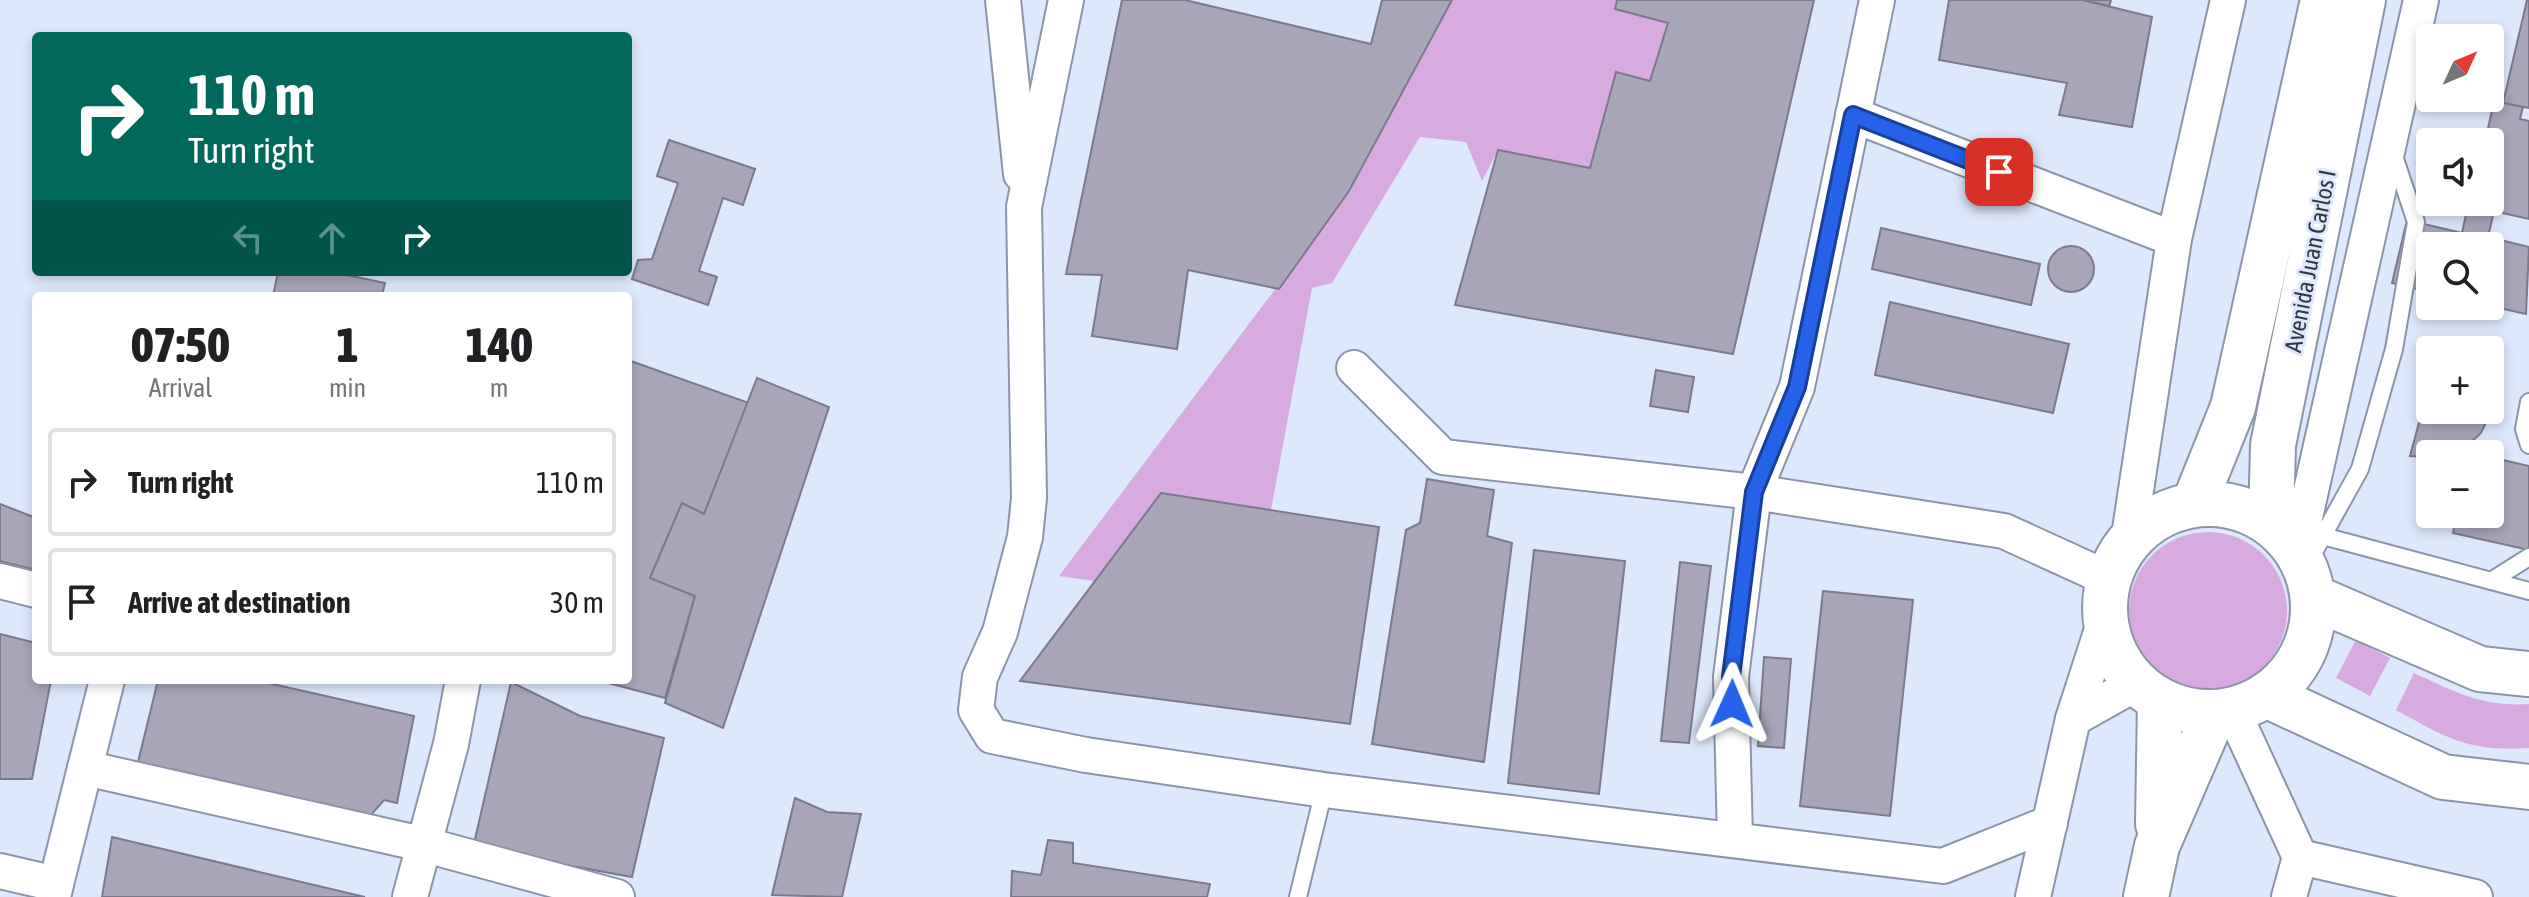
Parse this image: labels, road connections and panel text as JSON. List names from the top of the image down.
{
  "streets": {
    "main road": ["Avenida Juan Carlos I"]
  },
  "north": "top right",
  "page": {
    "map_buttons": ["+", "−"],
    "turn": ["110 m", "Turn right"],
    "eta": [
      "07:50",
      "Arrival",
      "1",
      "min",
      "140",
      "m"
    ],
    "list": [
      {
        "name": "Turn right",
        "value": "110 m"
      },
      {
        "name": "Arrive at destination",
        "value": "30 m"
      }
    ]
  }
}
